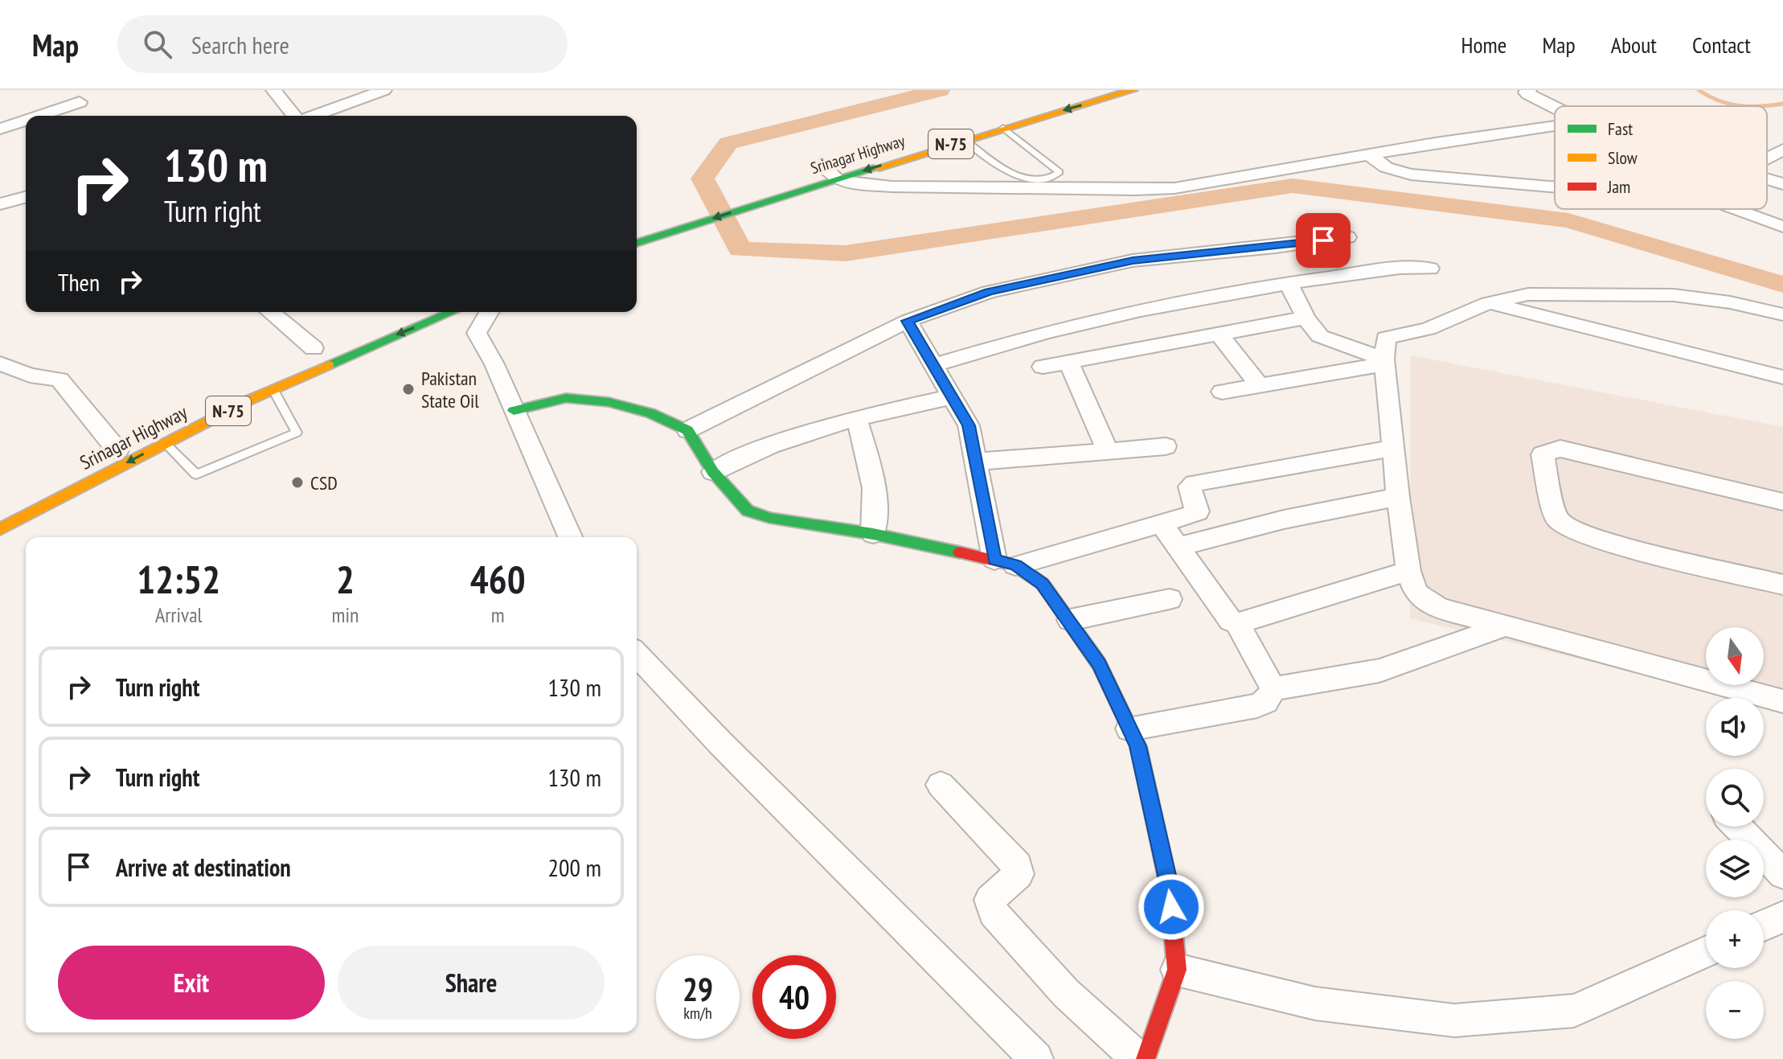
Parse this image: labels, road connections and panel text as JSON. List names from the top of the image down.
{
  "streets": {
    "main road": ["N-75", "Srinagar Highway"]
  },
  "one_way": ["Srinagar Highway"],
  "places": ["Pakistan State Oil", "CSD"],
  "legend": ["Fast", "Slow", "Jam"],
  "north": "bottom",
  "page": {
    "header": "Map",
    "search": "Search here",
    "nav": [
      "Home",
      "Map",
      "About",
      "Contact"
    ],
    "turn": ["130 m", "Turn right"],
    "then": "Then",
    "eta": [
      "12:52",
      "Arrival",
      "2",
      "min",
      "460",
      "m"
    ],
    "map_buttons": ["+", "−"],
    "list": [
      {
        "name": "Turn right",
        "value": "130 m"
      },
      {
        "name": "Turn right",
        "value": "130 m"
      },
      {
        "name": "Arrive at destination",
        "value": "200 m"
      }
    ],
    "buttons": ["Exit", "Share"],
    "speed": "29 km/h",
    "limit": "40"
  }
}
